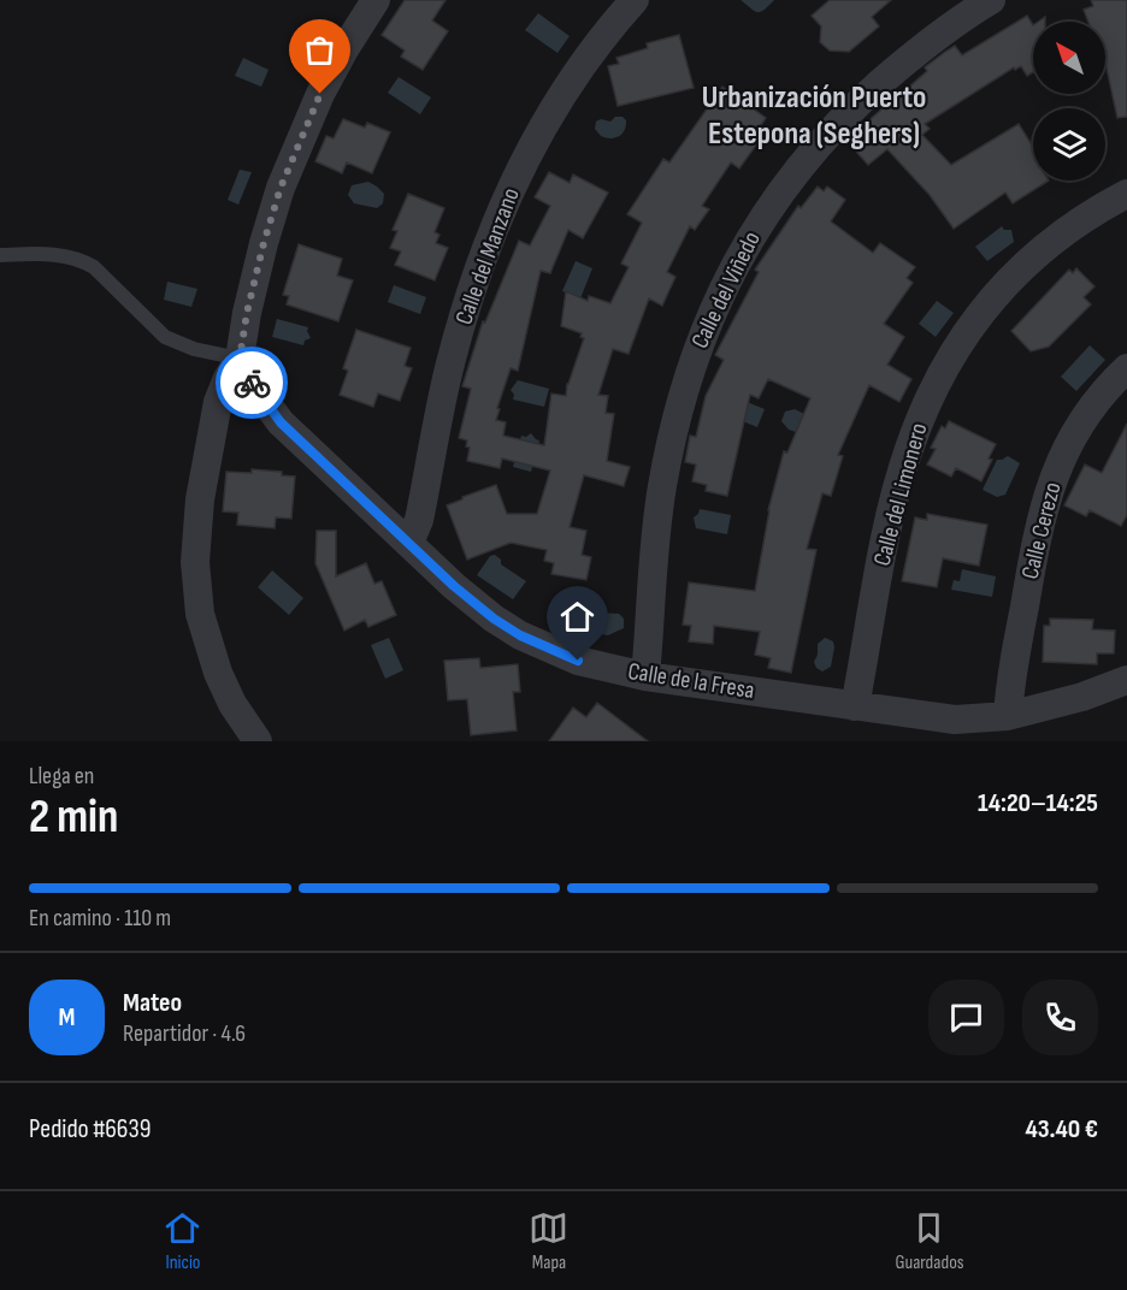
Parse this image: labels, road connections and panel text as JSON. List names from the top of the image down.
{
  "streets": {
    "street": [
      "Calle del Manzano",
      "Calle del Viñedo",
      "Calle del Limonero",
      "Calle Cerezo",
      "Calle de la Fresa"
    ]
  },
  "crossings": [
    ["Calle del Manzano", "Calle de la Fresa"],
    ["Calle del Viñedo", "Calle de la Fresa"],
    ["Calle del Limonero", "Calle de la Fresa"],
    ["Calle Cerezo", "Calle de la Fresa"]
  ],
  "districts": ["Urbanización Puerto Estepona (Seghers)"],
  "north": "top left",
  "page": {
    "heading": ["2 min", "Llega en", "14:20–14:25"],
    "panel": [
      "Mateo",
      "Repartidor · 4.6",
      "Pedido #6639",
      "43.40 €"
    ],
    "bar": "En camino · 110 m",
    "round": "M",
    "tabs": ["Inicio", "Mapa", "Guardados"]
  }
}
